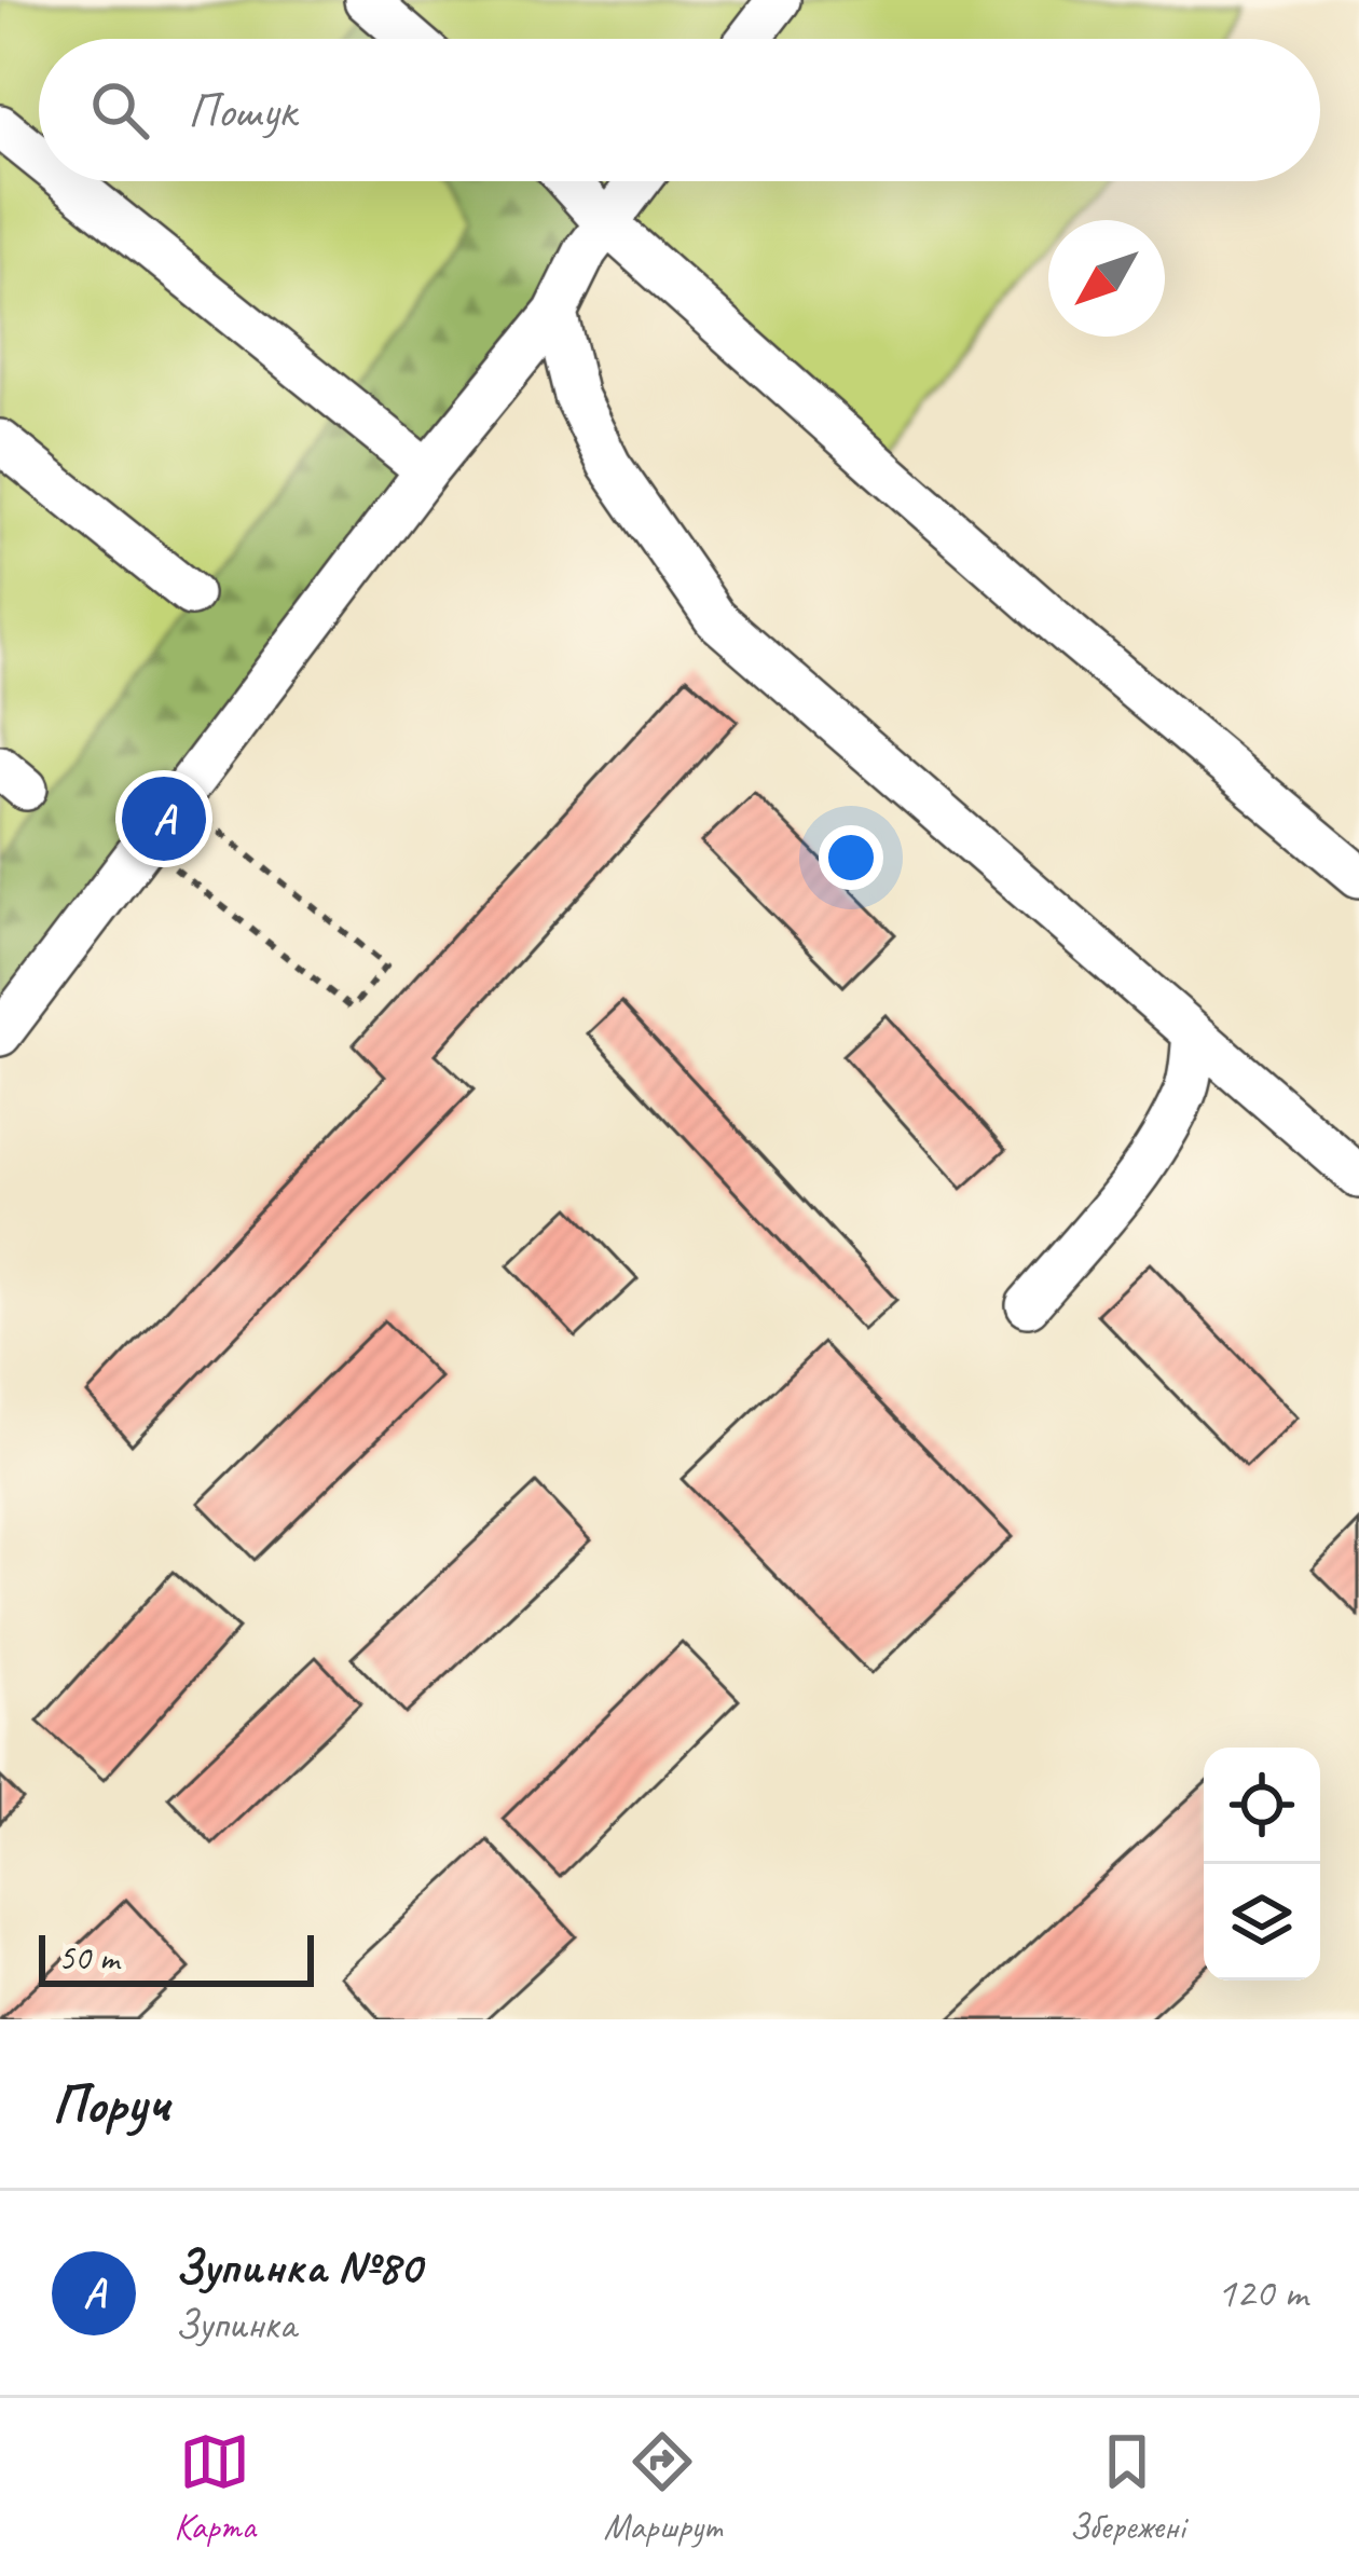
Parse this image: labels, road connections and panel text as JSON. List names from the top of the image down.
{
  "scale_bar": "50 m",
  "north": "bottom left",
  "page": {
    "search": "Пошук",
    "pins": "A",
    "scale": "50 m",
    "heading": "Поруч",
    "list": [
      {
        "mark": "A",
        "name": "Зупинка №80",
        "note": "Зупинка",
        "value": "120 m"
      }
    ],
    "nav": ["Карта", "Маршрут", "Збережені"]
  }
}
